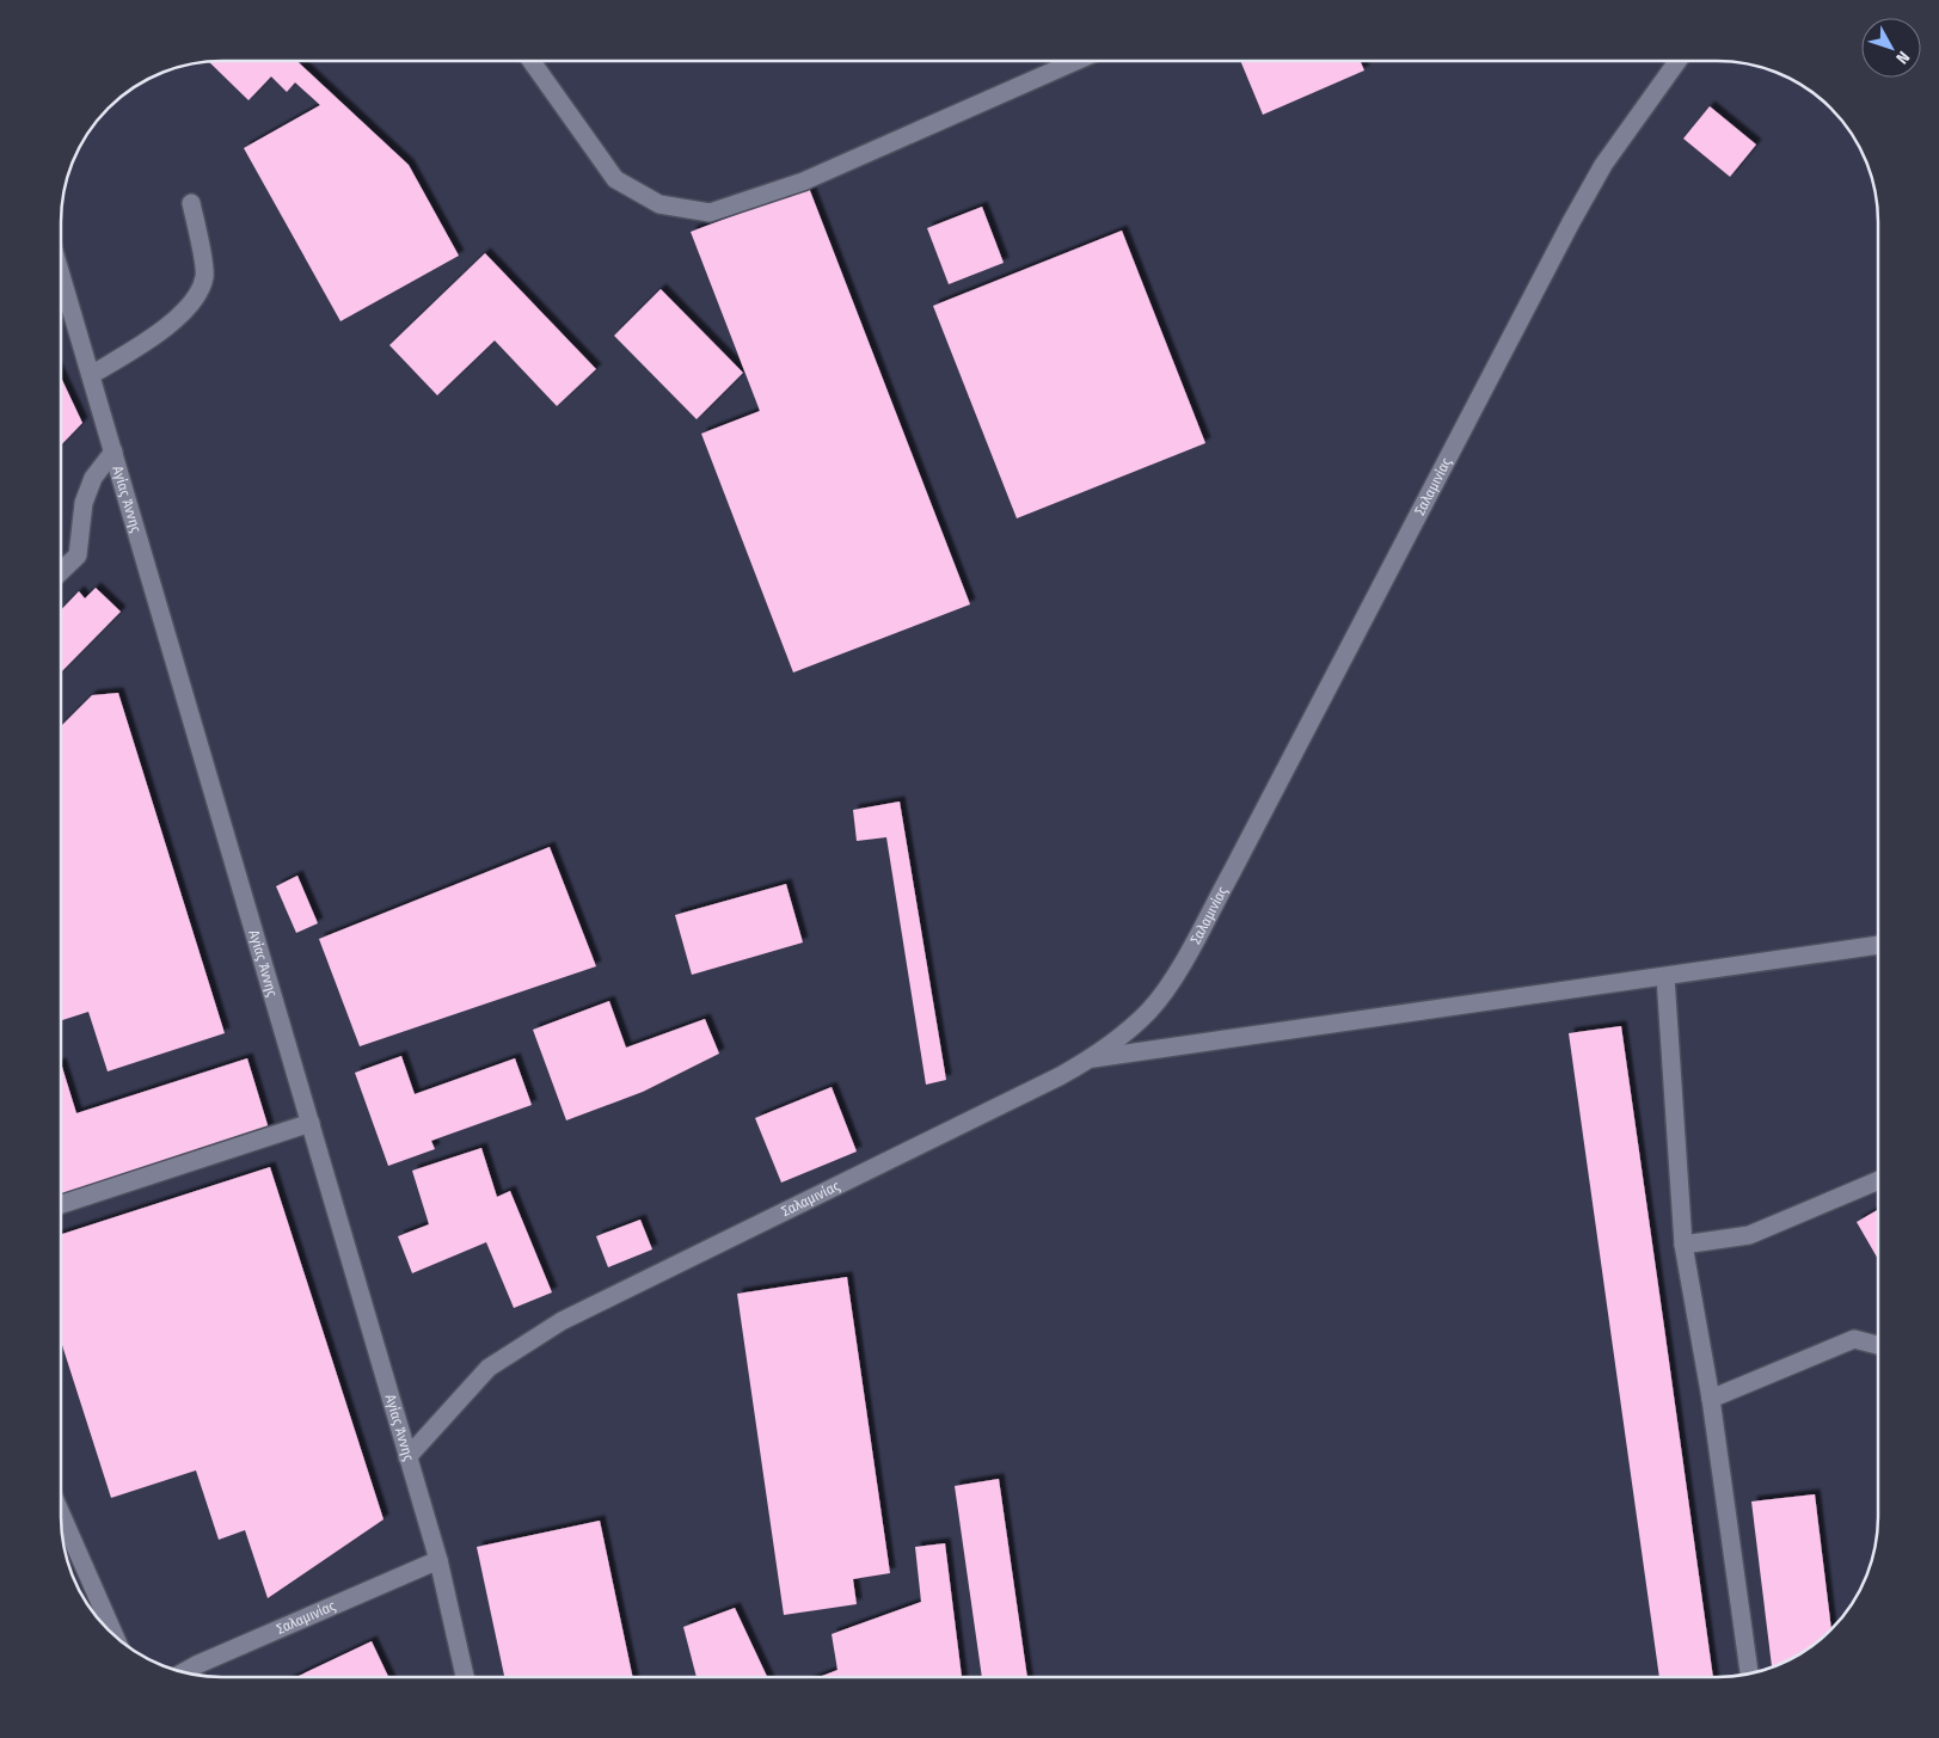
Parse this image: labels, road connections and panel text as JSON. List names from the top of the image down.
{
  "streets": {
    "street": ["Σαλαμινίας", "Αγίας Άννης"]
  },
  "crossings": [
    ["Σαλαμινίας", "Αγίας Άννης"]
  ],
  "north": "bottom right"
}
